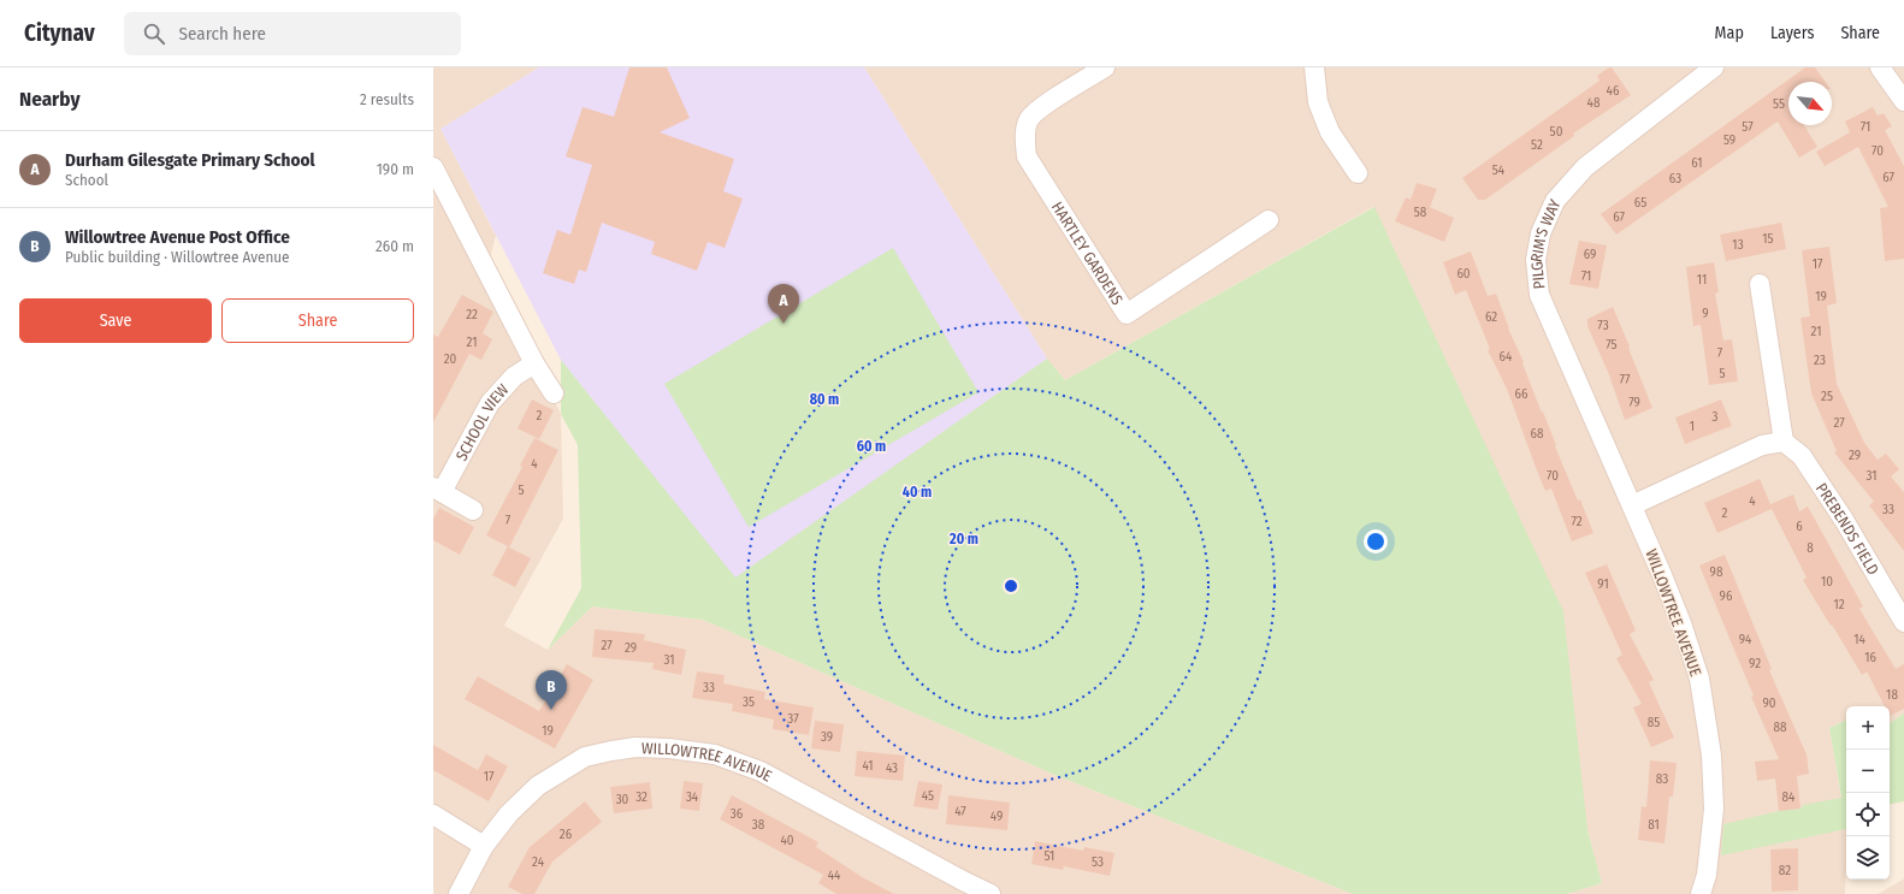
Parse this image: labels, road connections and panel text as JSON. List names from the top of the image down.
{
  "streets": {
    "street": [
      "PILGRIM'S WAY",
      "HARTLEY GARDENS",
      "SCHOOL VIEW",
      "PREBENDS FIELD",
      "WILLOWTREE AVENUE"
    ]
  },
  "crossings": [
    ["PILGRIM'S WAY", "WILLOWTREE AVENUE"]
  ],
  "house_numbers": [
    "46",
    "48",
    "55",
    "57",
    "71",
    "50",
    "59",
    "52",
    "70",
    "61",
    "54",
    "67",
    "63",
    "65",
    "58",
    "67",
    "15",
    "13",
    "69",
    "17",
    "60",
    "71",
    "11",
    "19",
    "9",
    "22",
    "62",
    "73",
    "21",
    "21",
    "75",
    "7",
    "64",
    "20",
    "23",
    "5",
    "77",
    "66",
    "25",
    "79",
    "2",
    "3",
    "27",
    "1",
    "68",
    "29",
    "4",
    "70",
    "31",
    "5",
    "4",
    "33",
    "2",
    "7",
    "72",
    "6",
    "8",
    "98",
    "10",
    "91",
    "96",
    "12",
    "94",
    "14",
    "27",
    "29",
    "16",
    "31",
    "92",
    "33",
    "18",
    "35",
    "90",
    "37",
    "85",
    "88",
    "19",
    "39",
    "41",
    "43",
    "17",
    "83",
    "45",
    "32",
    "34",
    "84",
    "30",
    "47",
    "36",
    "49",
    "38",
    "81",
    "26",
    "40",
    "51",
    "24",
    "53",
    "82",
    "44"
  ],
  "north": "bottom right",
  "page": {
    "header": "Citynav",
    "search": "Search here",
    "nav": ["Map", "Layers", "Share"],
    "heading": ["Nearby", "2 results"],
    "list": [
      {
        "mark": "A",
        "name": "Durham Gilesgate Primary School",
        "note": "School",
        "value": "190 m"
      },
      {
        "mark": "B",
        "name": "Willowtree Avenue Post Office",
        "note": "Public building · Willowtree Avenue",
        "value": "260 m"
      }
    ],
    "buttons": ["Save", "Share"],
    "pins": ["A", "B"],
    "map_buttons": ["+", "−"]
  },
  "rings": [
    "80 m",
    "60 m",
    "40 m",
    "20 m"
  ]
}
